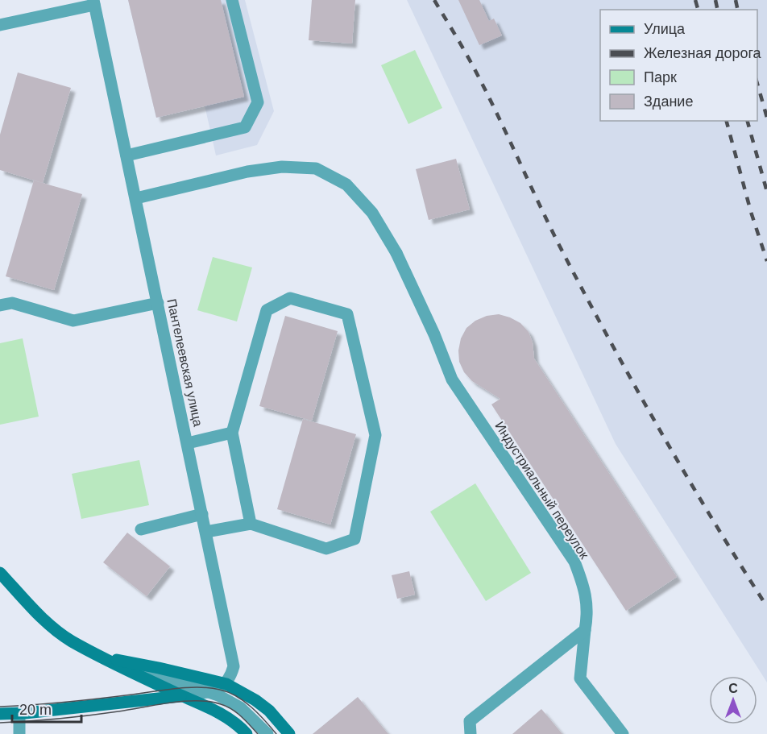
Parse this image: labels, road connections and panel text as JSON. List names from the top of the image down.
{
  "streets": {
    "street": ["Пантелеевская улица", "Индустриальный переулок"]
  },
  "crossings": [
    ["Пантелеевская улица", "Индустриальный переулок"]
  ],
  "legend": [
    "Улица",
    "Железная дорога",
    "Парк",
    "Здание"
  ],
  "scale_bar": "20 m",
  "north": "top"
}
